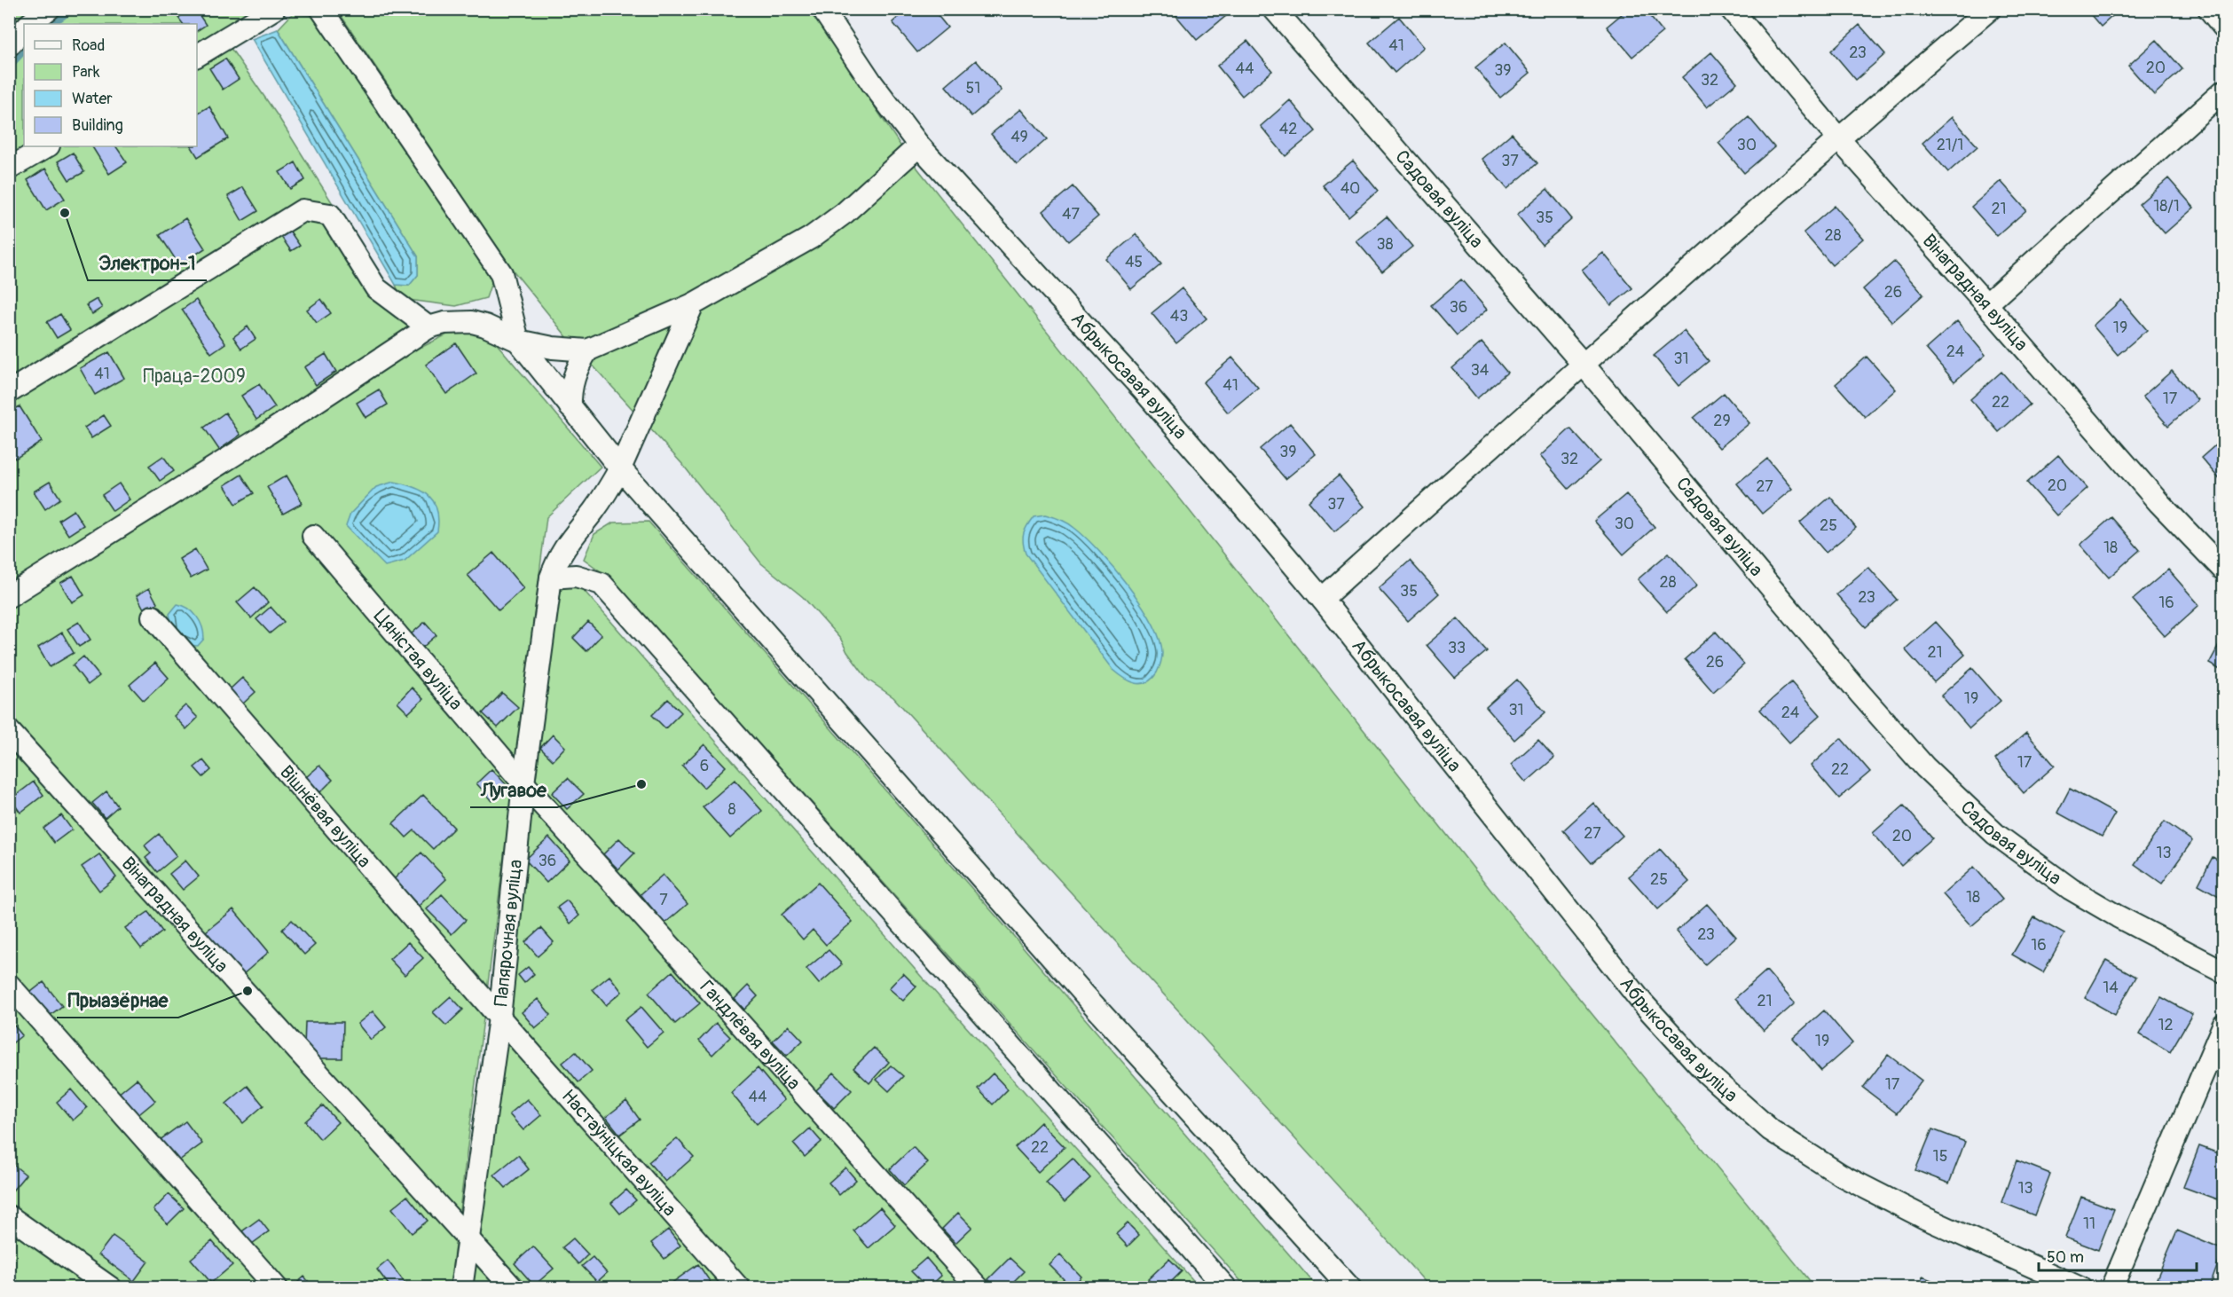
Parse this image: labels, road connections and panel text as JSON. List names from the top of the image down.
{
  "streets": {
    "street": [
      "Садовая вуліца",
      "Вінаградная вуліца",
      "Абрыкосавая вуліца",
      "Цяністая вуліца",
      "Вішнёвая вуліца",
      "Папярочная вуліца",
      "Гандлёвая вуліца",
      "Настаўніцкая вуліца"
    ]
  },
  "crossings": [
    ["Вінаградная вуліца", "Папярочная вуліца"],
    ["Цяністая вуліца", "Папярочная вуліца"],
    ["Цяністая вуліца", "Гандлёвая вуліца"],
    ["Вішнёвая вуліца", "Папярочная вуліца"],
    ["Вішнёвая вуліца", "Настаўніцкая вуліца"],
    ["Папярочная вуліца", "Гандлёвая вуліца"],
    ["Папярочная вуліца", "Настаўніцкая вуліца"]
  ],
  "parks": ["Праца-2009"],
  "places": ["Электрон-1", "Лугавое", "Прыазёрнае"],
  "house_numbers": [
    "41",
    "23",
    "20",
    "44",
    "39",
    "32",
    "51",
    "42",
    "49",
    "30",
    "21/1",
    "37",
    "40",
    "18/1",
    "21",
    "47",
    "35",
    "28",
    "38",
    "45",
    "26",
    "36",
    "43",
    "19",
    "24",
    "31",
    "34",
    "41",
    "41",
    "17",
    "22",
    "29",
    "39",
    "32",
    "20",
    "27",
    "37",
    "30",
    "25",
    "18",
    "28",
    "35",
    "23",
    "16",
    "33",
    "21",
    "26",
    "19",
    "31",
    "24",
    "17",
    "6",
    "22",
    "8",
    "27",
    "20",
    "13",
    "36",
    "25",
    "18",
    "7",
    "23",
    "16",
    "14",
    "21",
    "12",
    "19",
    "17",
    "44",
    "22",
    "15",
    "13",
    "11"
  ],
  "legend": [
    "Road",
    "Park",
    "Water",
    "Building"
  ],
  "scale_bar": "50 m"
}
